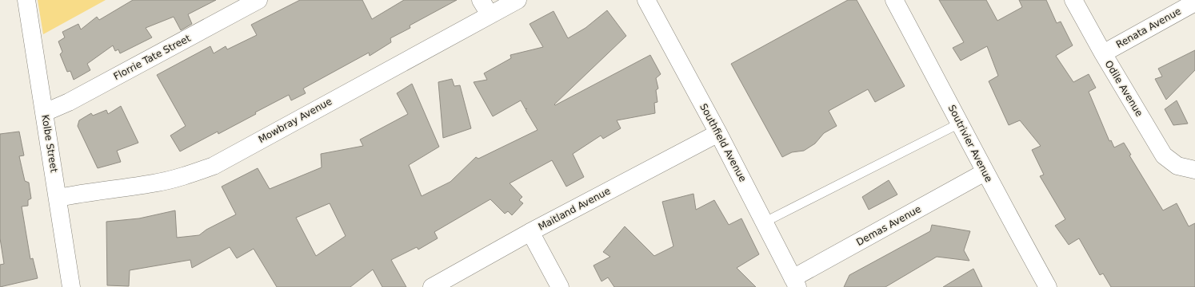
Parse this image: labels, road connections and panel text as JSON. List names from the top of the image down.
{
  "streets": {
    "street": [
      "Renata Avenue",
      "Florrie Tate Street",
      "Odile Avenue",
      "Mowbray Avenue",
      "Southfield Avenue",
      "Kolbe Street",
      "Soutrivier Avenue",
      "Maitland Avenue",
      "Demas Avenue"
    ]
  },
  "crossings": [
    ["Renata Avenue", "Odile Avenue"],
    ["Florrie Tate Street", "Kolbe Street"],
    ["Mowbray Avenue", "Kolbe Street"],
    ["Southfield Avenue", "Maitland Avenue"],
    ["Southfield Avenue", "Demas Avenue"],
    ["Soutrivier Avenue", "Demas Avenue"]
  ]
}
